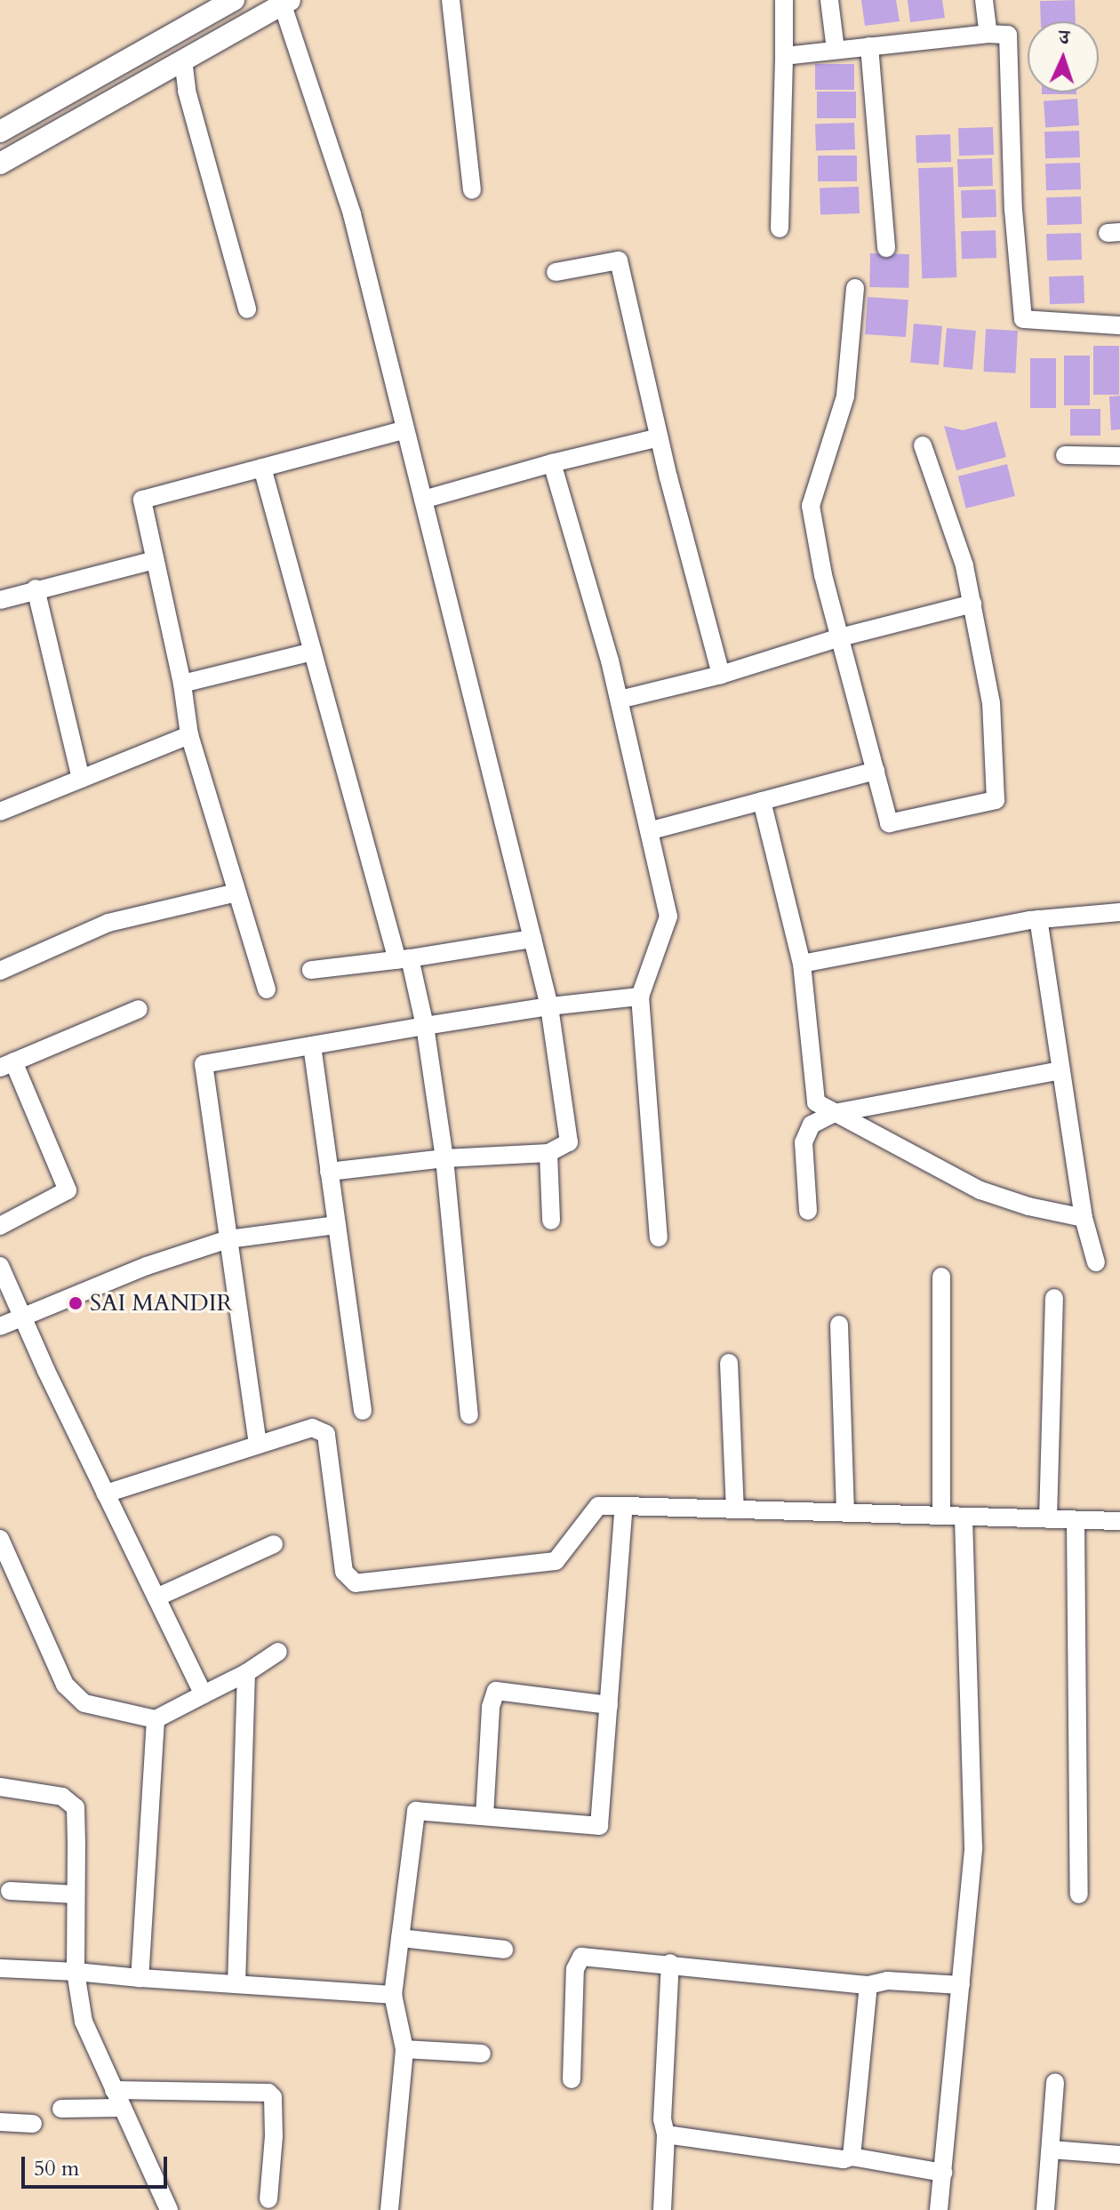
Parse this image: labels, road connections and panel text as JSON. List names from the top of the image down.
{
  "places": ["SAI MANDIR"],
  "scale_bar": "50 m",
  "north": "top"
}
